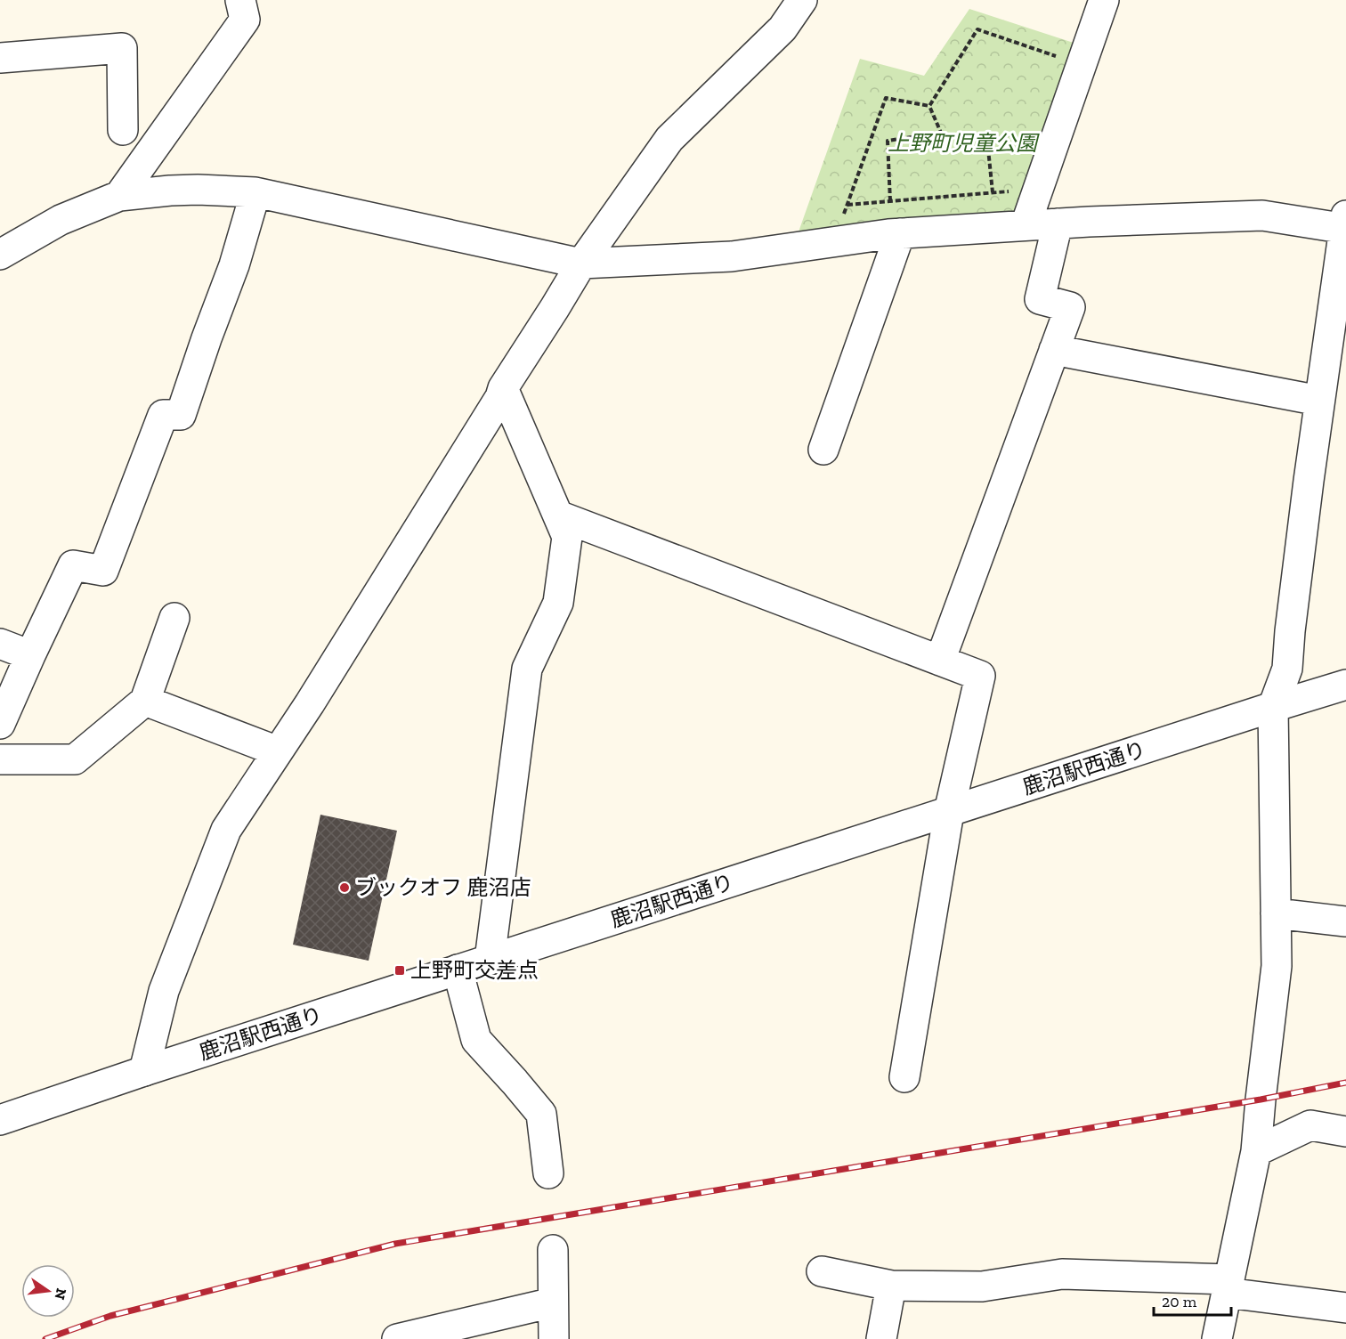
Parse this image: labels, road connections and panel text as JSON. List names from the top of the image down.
{
  "streets": {
    "street": ["鹿沼駅西通り"]
  },
  "parks": ["上野町児童公園"],
  "places": {
    "other": ["ブックオフ 鹿沼店"],
    "transit": ["上野町交差点"]
  },
  "scale_bar": "20 m",
  "north": "right"
}
